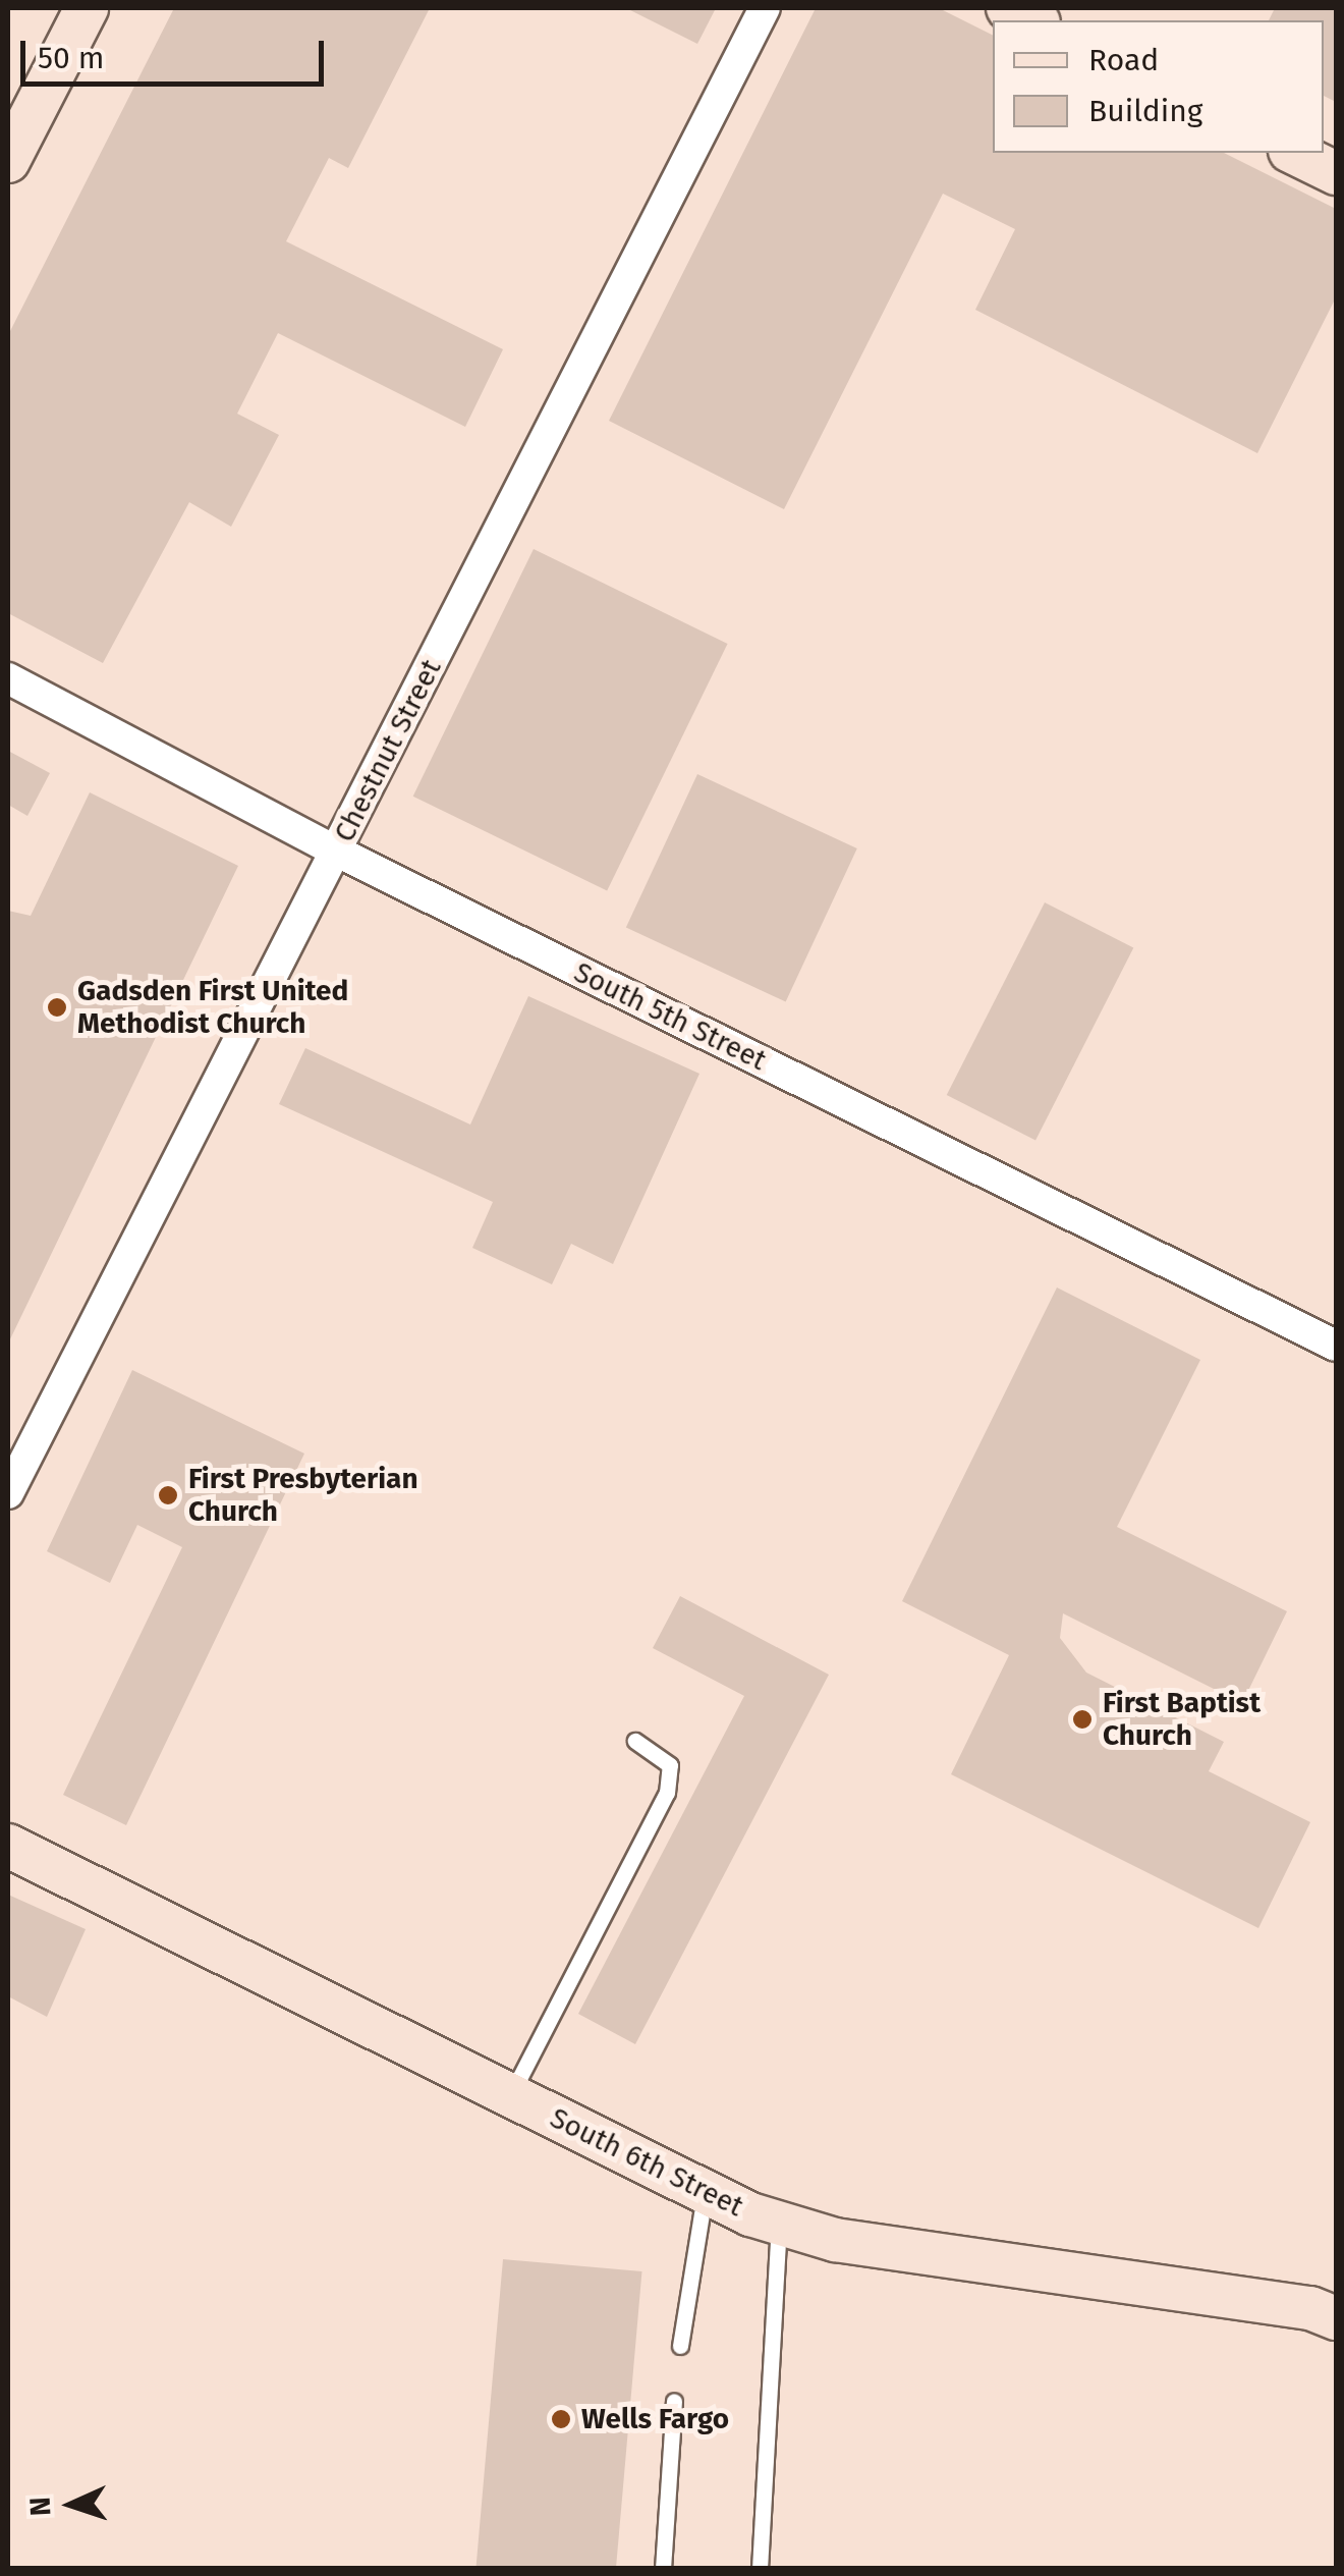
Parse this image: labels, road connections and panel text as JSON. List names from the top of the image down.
{
  "streets": {
    "street": ["Chestnut Street", "South 5th Street", "South 6th Street"]
  },
  "crossings": [
    ["Chestnut Street", "South 5th Street"]
  ],
  "places": [
    "Gadsden First United Methodist Church",
    "First Presbyterian Church",
    "First Baptist Church",
    "Wells Fargo"
  ],
  "legend": ["Road", "Building"],
  "scale_bar": "50 m",
  "north": "left"
}
